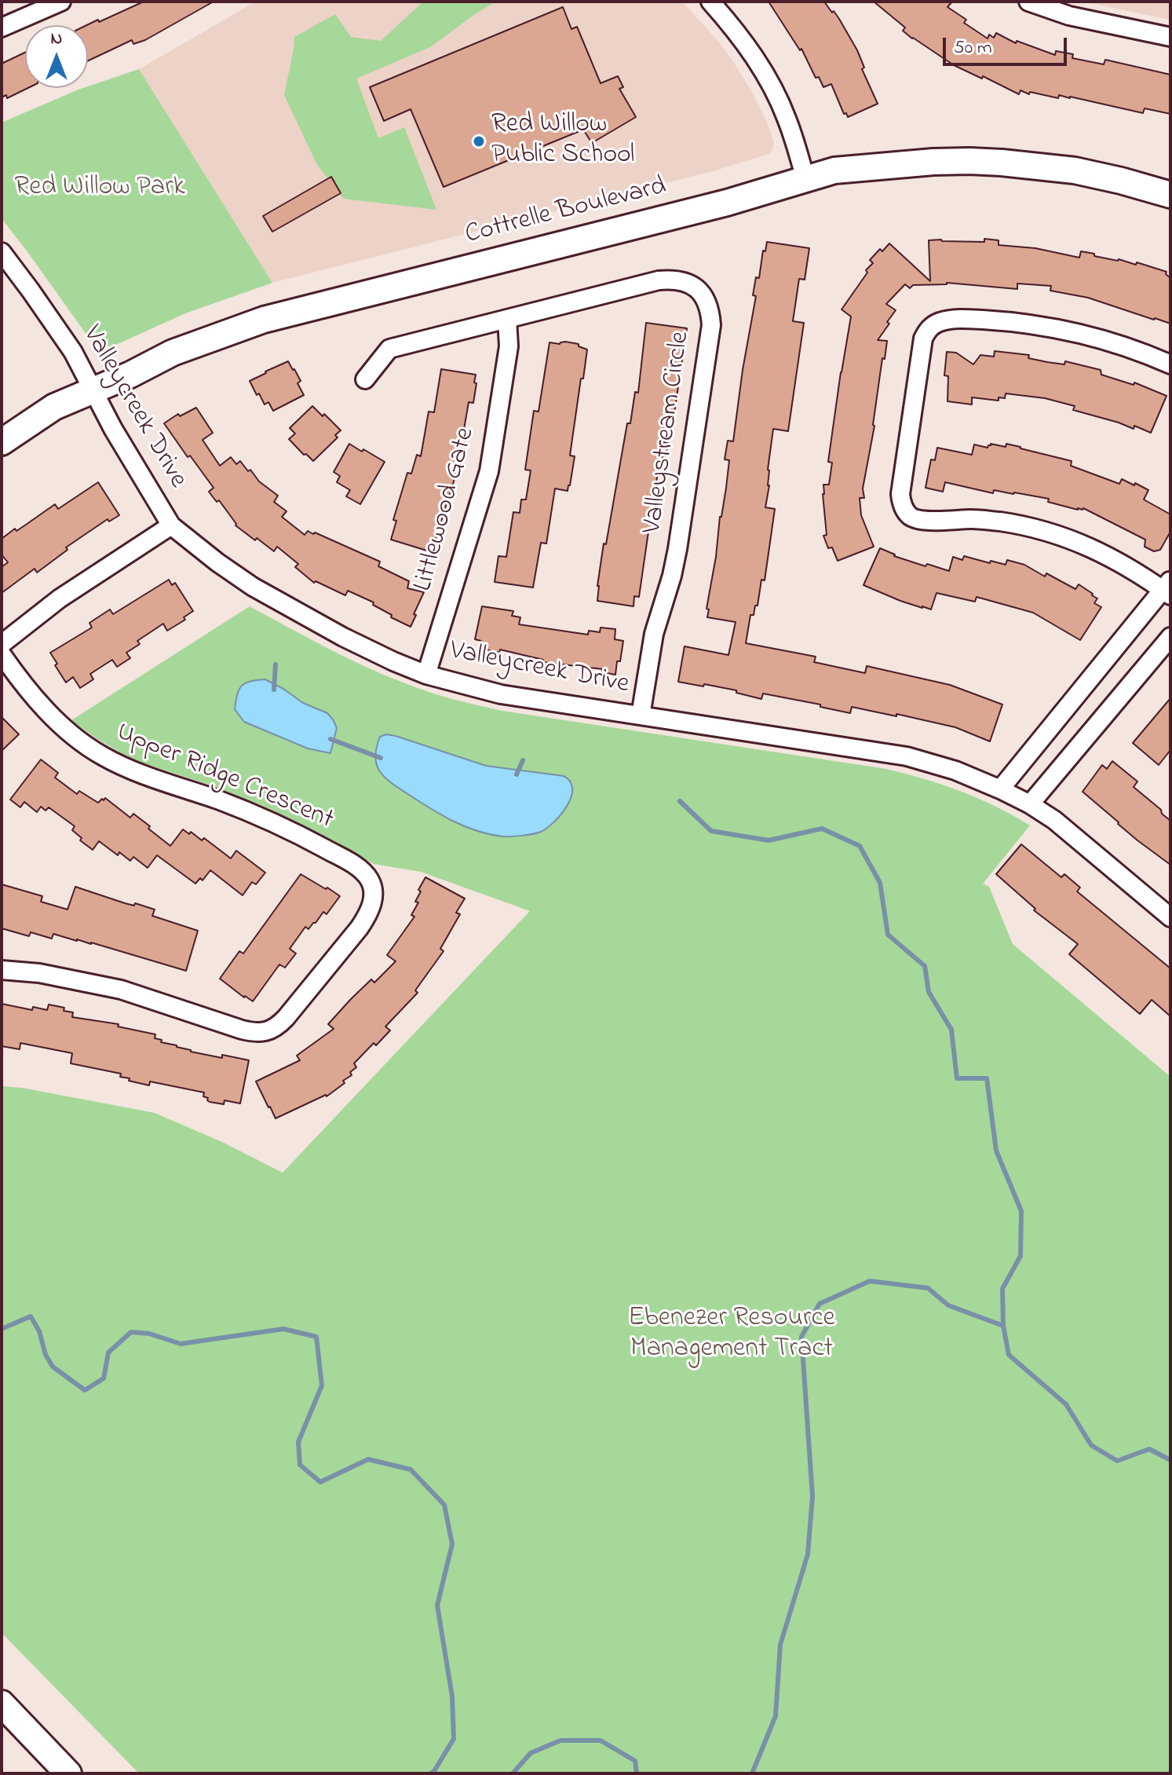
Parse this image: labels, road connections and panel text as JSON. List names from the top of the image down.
{
  "streets": {
    "main road": ["Cottrelle Boulevard"],
    "street": [
      "Valleycreek Drive",
      "Valleystream Circle",
      "Littlewood Gate",
      "Upper Ridge Crescent"
    ]
  },
  "crossings": [
    ["Cottrelle Boulevard", "Valleycreek Drive"],
    ["Valleycreek Drive", "Valleystream Circle"],
    ["Valleycreek Drive", "Littlewood Gate"],
    ["Valleystream Circle", "Littlewood Gate"]
  ],
  "parks": ["Red Willow Park", "Ebenezer Resource Management Tract"],
  "places": ["Red Willow Public School"],
  "scale_bar": "50 m",
  "north": "top"
}
